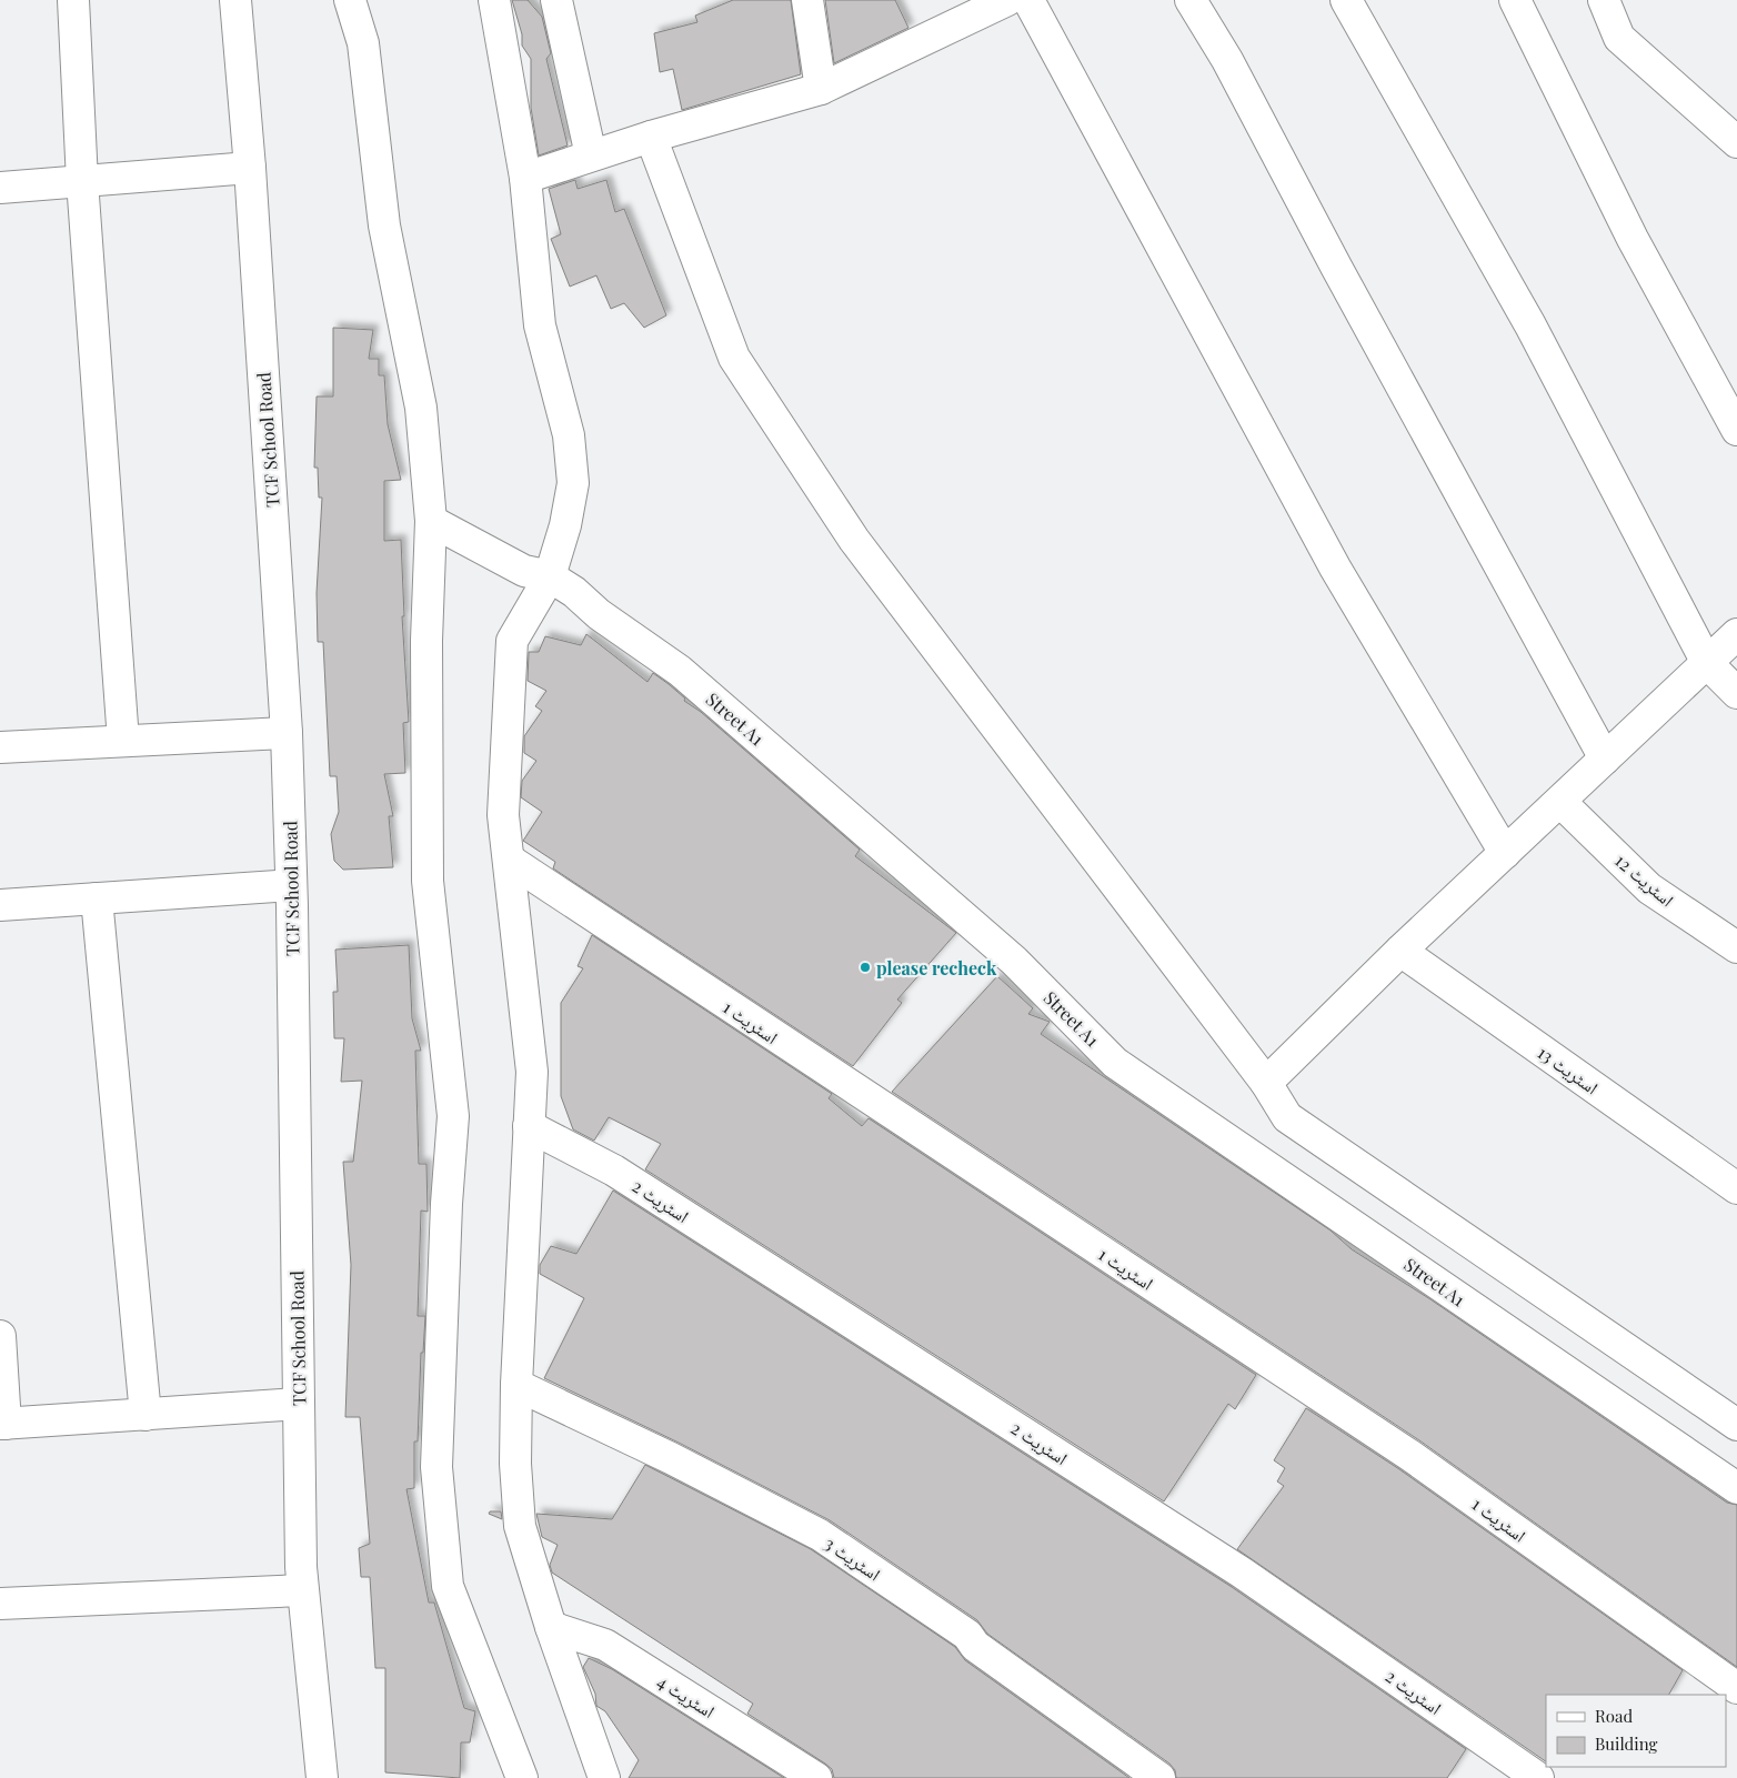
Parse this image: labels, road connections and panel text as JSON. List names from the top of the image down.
{
  "streets": {
    "street": [
      "TCF School Road",
      "Street A1",
      "اسٹریٹ 12",
      "اسٹریٹ 1",
      "اسٹریٹ 13",
      "اسٹریٹ 2",
      "اسٹریٹ 3",
      "اسٹریٹ 4"
    ]
  },
  "places": ["please recheck"],
  "legend": ["Road", "Building"]
}
